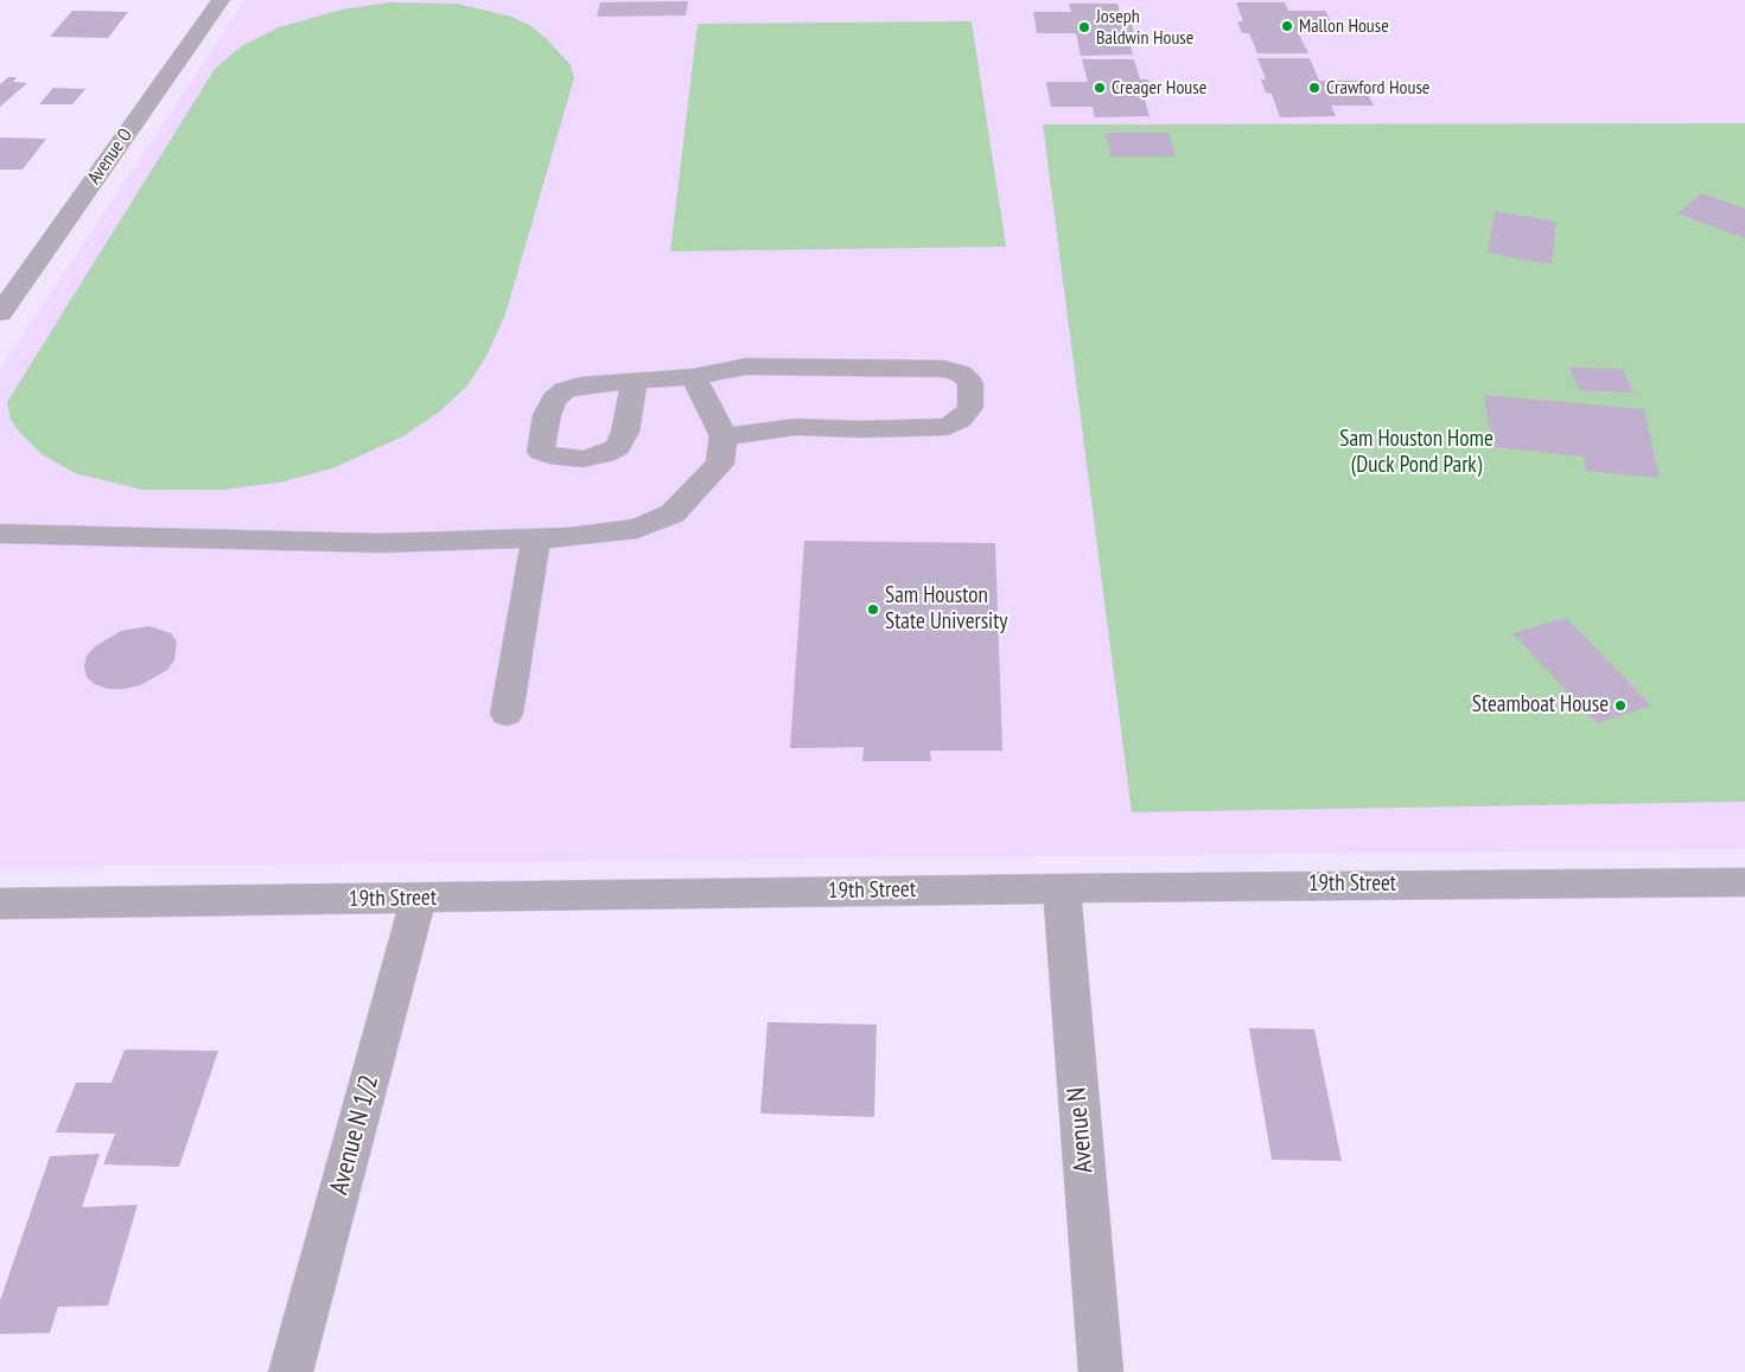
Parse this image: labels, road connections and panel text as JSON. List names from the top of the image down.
{
  "streets": {
    "street": [
      "Avenue O",
      "19th Street",
      "Avenue N",
      "Avenue N 1/2"
    ]
  },
  "crossings": [
    ["19th Street", "Avenue N"],
    ["19th Street", "Avenue N 1/2"]
  ],
  "parks": ["Sam Houston Home (Duck Pond Park)"],
  "places": [
    "Mallon House",
    "Joseph Baldwin House",
    "Creager House",
    "Crawford House",
    "Sam Houston State University",
    "Steamboat House"
  ]
}
